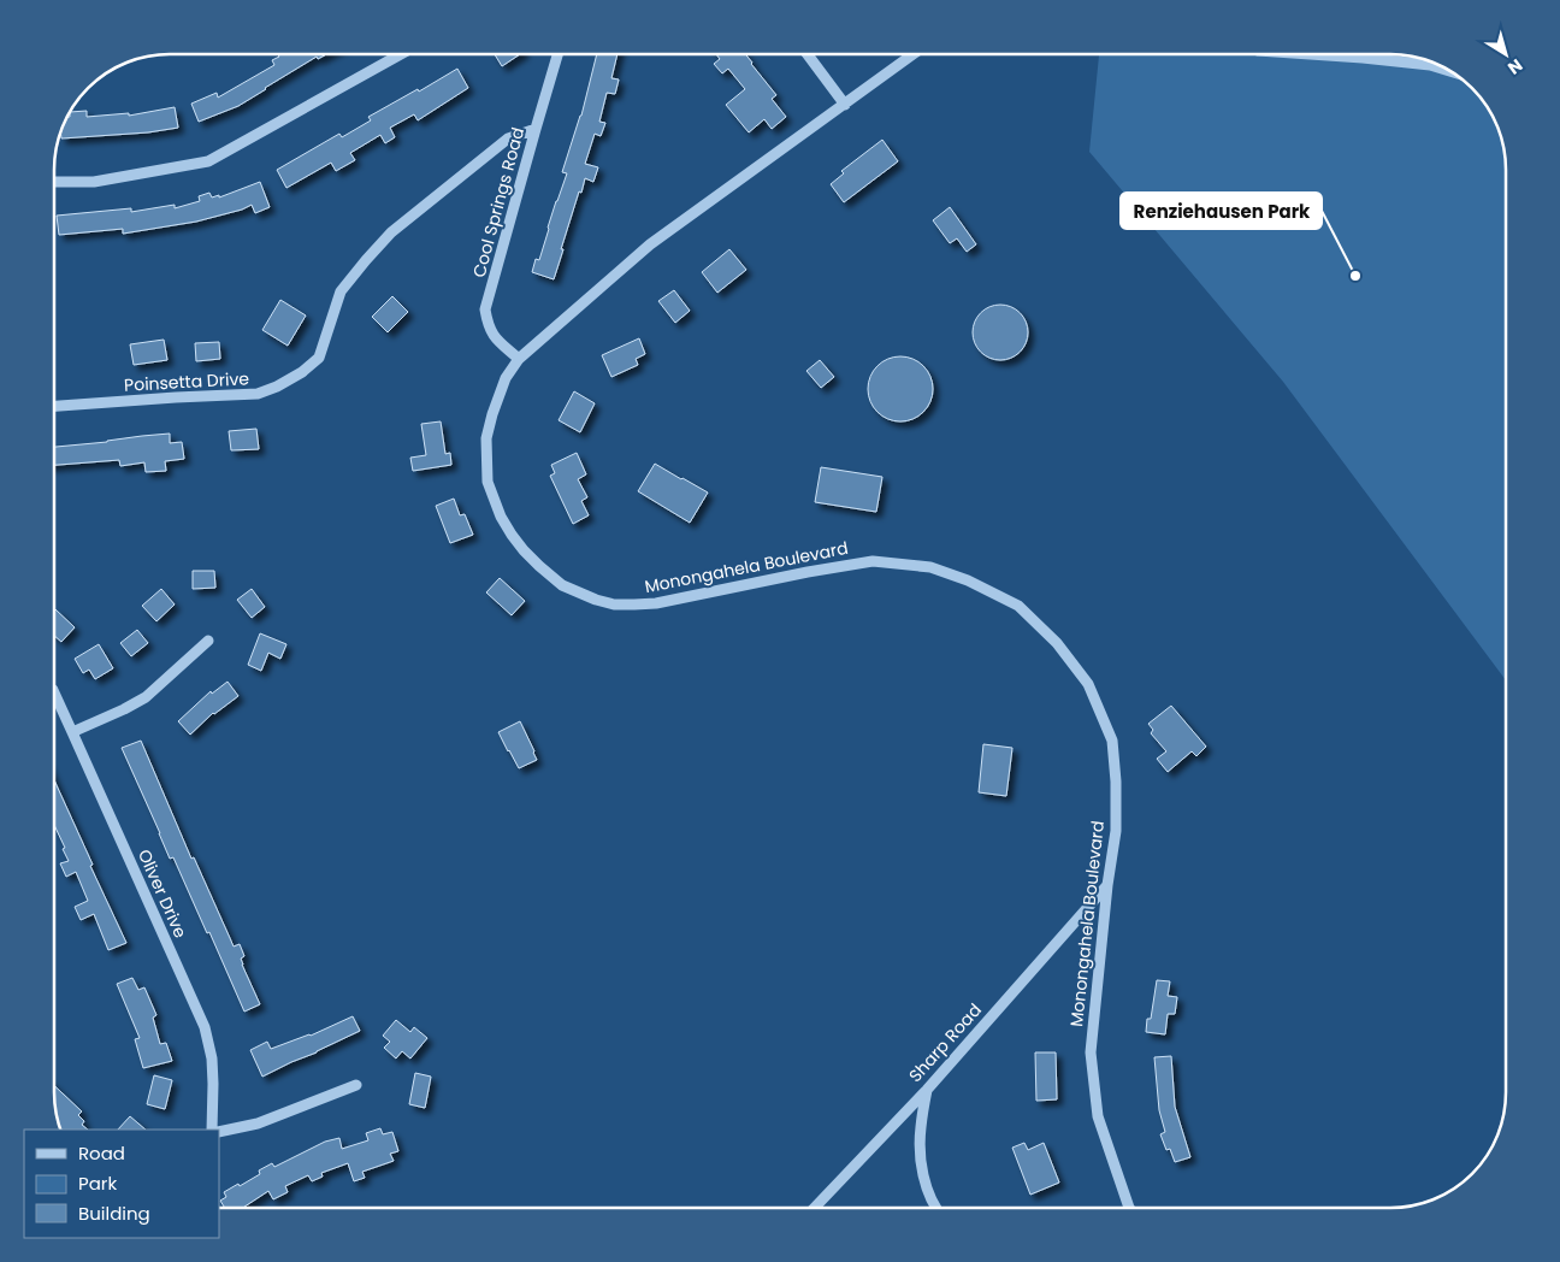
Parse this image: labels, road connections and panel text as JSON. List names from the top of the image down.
{
  "streets": {
    "street": [
      "Cool Springs Road",
      "Poinsetta Drive",
      "Monongahela Boulevard",
      "Oliver Drive",
      "Sharp Road"
    ]
  },
  "crossings": [
    ["Cool Springs Road", "Poinsetta Drive"],
    ["Cool Springs Road", "Monongahela Boulevard"],
    ["Monongahela Boulevard", "Sharp Road"]
  ],
  "places": ["Renziehausen Park"],
  "legend": ["Road", "Park", "Building"],
  "north": "bottom right"
}
